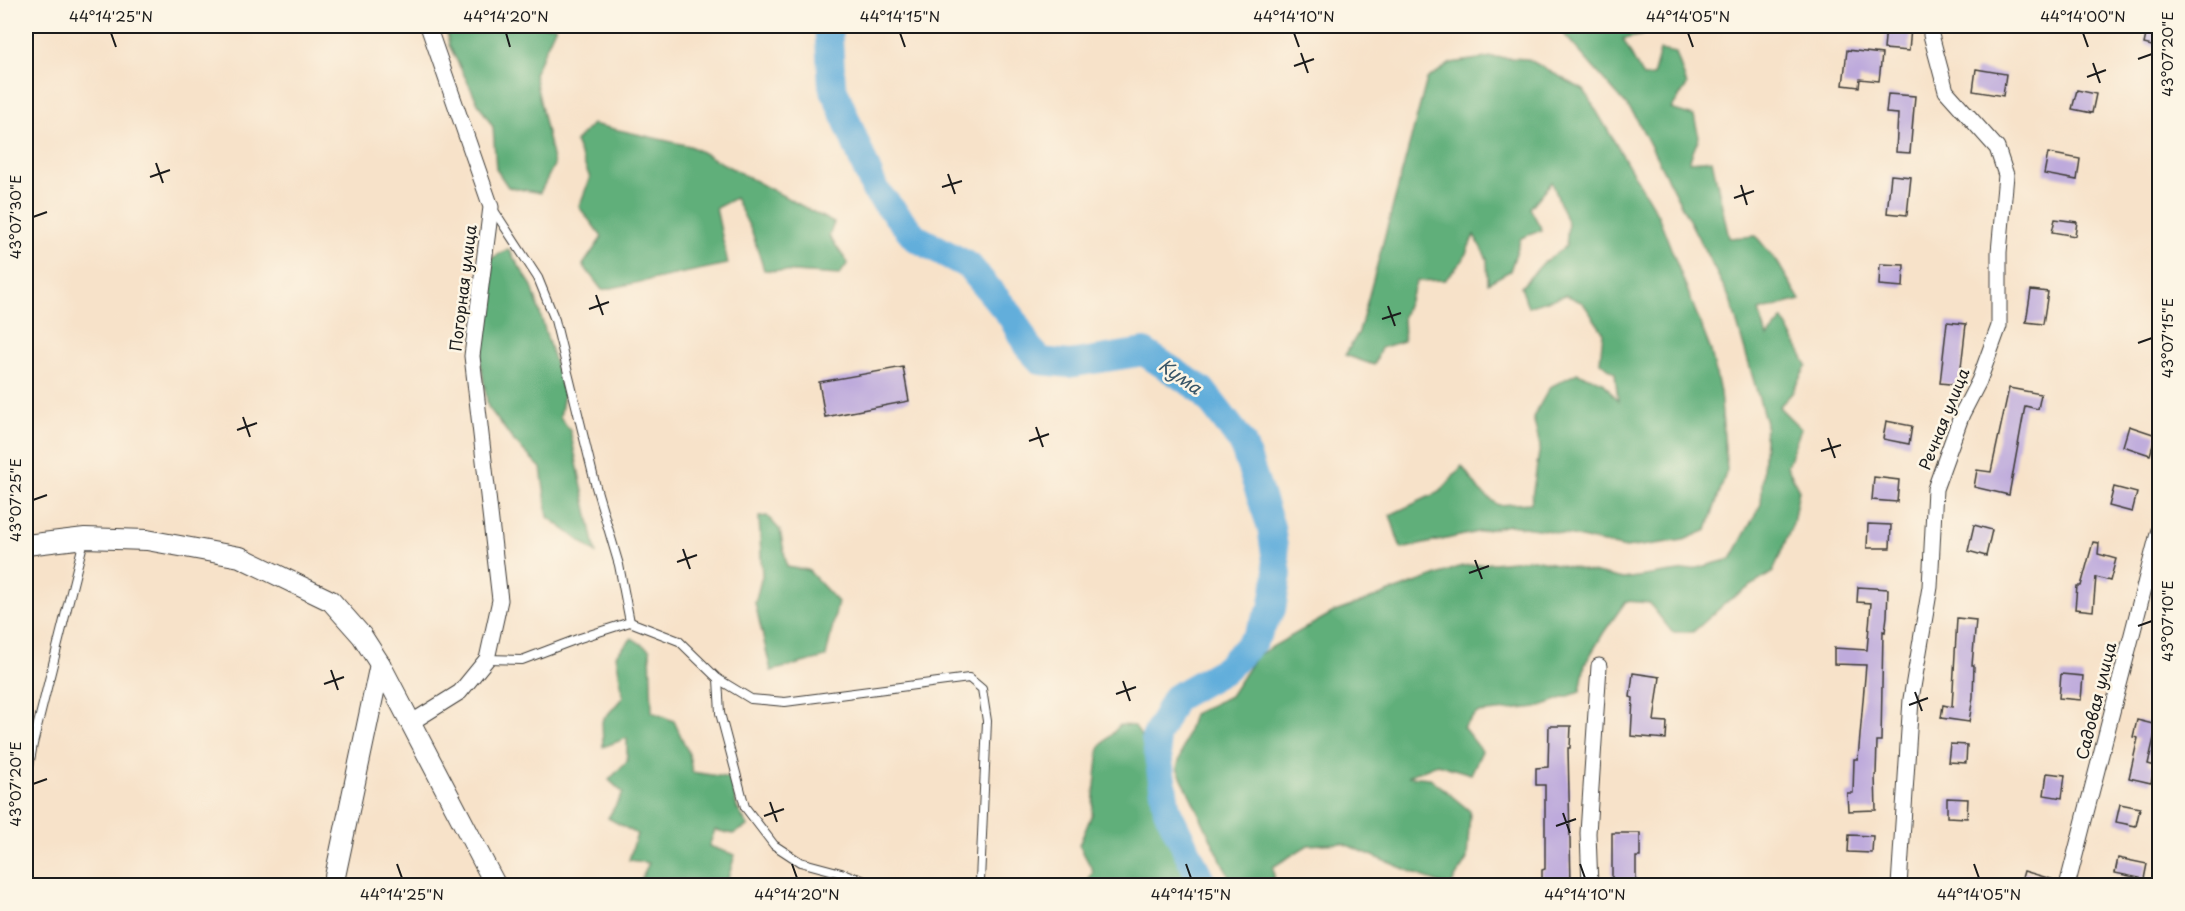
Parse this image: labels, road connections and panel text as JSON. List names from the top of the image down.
{
  "streets": {
    "street": ["Погорная улица", "Речная улица", "Садовая улица"]
  },
  "water": ["Кума"],
  "coordinates": [
    "44°14'25\"N",
    "44°14'20\"N",
    "44°14'15\"N",
    "44°14'10\"N",
    "44°14'05\"N",
    "44°14'00\"N",
    "43°07'20\"E",
    "43°07'30\"E",
    "43°07'15\"E",
    "43°07'25\"E",
    "43°07'10\"E"
  ]
}
